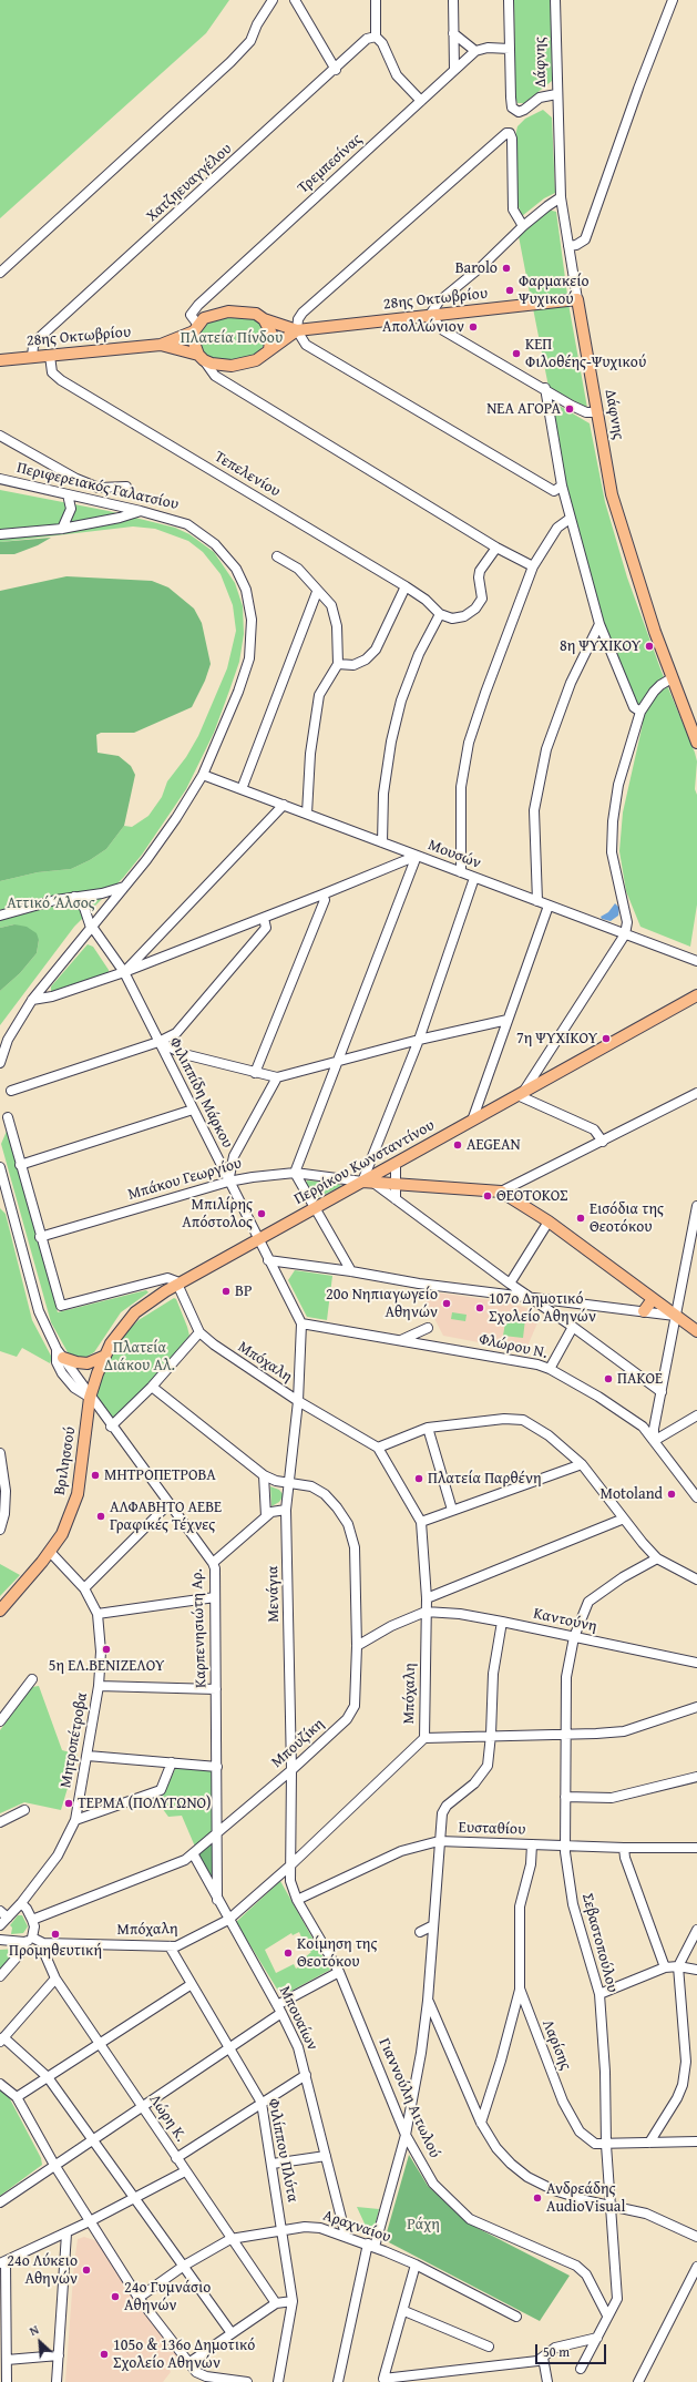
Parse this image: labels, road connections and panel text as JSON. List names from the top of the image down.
{
  "streets": {
    "main road": [
      "Δάφνης",
      "28ης Οκτωβρίου",
      "Περρίκου Κωνσταντίνου",
      "Μπάκου Γεωργίου",
      "Βριλησσού"
    ],
    "street": [
      "Τρεμπεσίνας",
      "Χατζηευαγγέλου",
      "Τεπελενίου",
      "Περιφερειακός Γαλατσίου",
      "Μουσών",
      "Φιλιππίδη Μάρκου",
      "Φλώρου Ν.",
      "Μπόχαλη",
      "Μενάγια",
      "Καντούνη",
      "Καρπενησιώτη Αρ.",
      "Μητροπέτροβα",
      "Μπουζίκη",
      "Ευσταθίου",
      "Σεβαστοπούλου",
      "Μπουαίων",
      "Λαρίσης",
      "Γιαννούλη Αιτωλού",
      "Λώρη Κ.",
      "Φιλίππου Πλύτα",
      "Αραχναίου"
    ]
  },
  "crossings": [
    ["Δάφνης", "28ης Οκτωβρίου"],
    ["Τρεμπεσίνας", "28ης Οκτωβρίου"],
    ["Χατζηευαγγέλου", "28ης Οκτωβρίου"],
    ["28ης Οκτωβρίου", "Τεπελενίου"],
    ["Περιφερειακός Γαλατσίου", "Μουσών"],
    ["Περιφερειακός Γαλατσίου", "Φιλιππίδη Μάρκου"],
    ["Φιλιππίδη Μάρκου", "Περρίκου Κωνσταντίνου"],
    ["Φιλιππίδη Μάρκου", "Μπάκου Γεωργίου"],
    ["Φιλιππίδη Μάρκου", "Φλώρου Ν."],
    ["Φιλιππίδη Μάρκου", "Μενάγια"],
    ["Περρίκου Κωνσταντίνου", "Μπάκου Γεωργίου"],
    ["Περρίκου Κωνσταντίνου", "Βριλησσού"],
    ["Περρίκου Κωνσταντίνου", "Καρπενησιώτη Αρ."],
    ["Φλώρου Ν.", "Μενάγια"],
    ["Μπόχαλη", "Μενάγια"],
    ["Μπόχαλη", "Καντούνη"],
    ["Μπόχαλη", "Μπουαίων"],
    ["Μπόχαλη", "Γιαννούλη Αιτωλού"],
    ["Μπόχαλη", "Λώρη Κ."],
    ["Μπόχαλη", "Φιλίππου Πλύτα"],
    ["Βριλησσού", "Καρπενησιώτη Αρ."],
    ["Βριλησσού", "Μητροπέτροβα"],
    ["Μενάγια", "Μπουζίκη"],
    ["Μενάγια", "Γιαννούλη Αιτωλού"],
    ["Καντούνη", "Σεβαστοπούλου"],
    ["Καρπενησιώτη Αρ.", "Μπουζίκη"],
    ["Καρπενησιώτη Αρ.", "Μπουαίων"],
    ["Μπουζίκη", "Μπουαίων"],
    ["Ευσταθίου", "Σεβαστοπούλου"],
    ["Ευσταθίου", "Λαρίσης"],
    ["Ευσταθίου", "Γιαννούλη Αιτωλού"],
    ["Σεβαστοπούλου", "Λαρίσης"],
    ["Σεβαστοπούλου", "Γιαννούλη Αιτωλού"],
    ["Μπουαίων", "Αραχναίου"],
    ["Λώρη Κ.", "Αραχναίου"],
    ["Φιλίππου Πλύτα", "Αραχναίου"]
  ],
  "parks": [
    "Πλατεία Πίνδου",
    "Αττικό Άλσος",
    "Πλατεία Διάκου Αλ.",
    "Ράχη"
  ],
  "places": [
    "Barolo",
    "Φαρμακείο Ψυχικού",
    "Απολλώνιον",
    "ΚΕΠ Φιλοθέης-Ψυχικού",
    "ΝΕΑ ΑΓΟΡΑ",
    "8η ΨΥΧΙΚΟΥ",
    "7η ΨΥΧΙΚΟΥ",
    "AEGEAN",
    "ΘΕΟΤΟΚΟΣ",
    "Μπιλίρης Απόστολος",
    "Εισόδια της Θεοτόκου",
    "BP",
    "20ο Νηπιαγωγείο Αθηνών",
    "107o Δημοτικό Σχολείο Αθηνών",
    "ΠΑΚΟΕ",
    "ΜΗΤΡΟΠΕΤΡΟΒΑ",
    "Πλατεία Παρθένη",
    "Motoland",
    "ΑΛΦΑΒΗΤΟ ΑΕΒΕ Γραφικές Τέχνες",
    "5η ΕΛ.ΒΕΝΙΖΕΛΟΥ",
    "ΤΕΡΜΑ (ΠΟΛΥΓΩΝΟ)",
    "Προμηθευτική",
    "Κοίμηση της Θεοτόκου",
    "Ανδρεάδης AudioVisual",
    "24ο Λύκειο Αθηνών",
    "24ο Γυμνάσιο Αθηνών",
    "105ο & 136ο Δημοτικό Σχολείο Αθηνών"
  ],
  "scale_bar": "50 m",
  "north": "top left"
}
